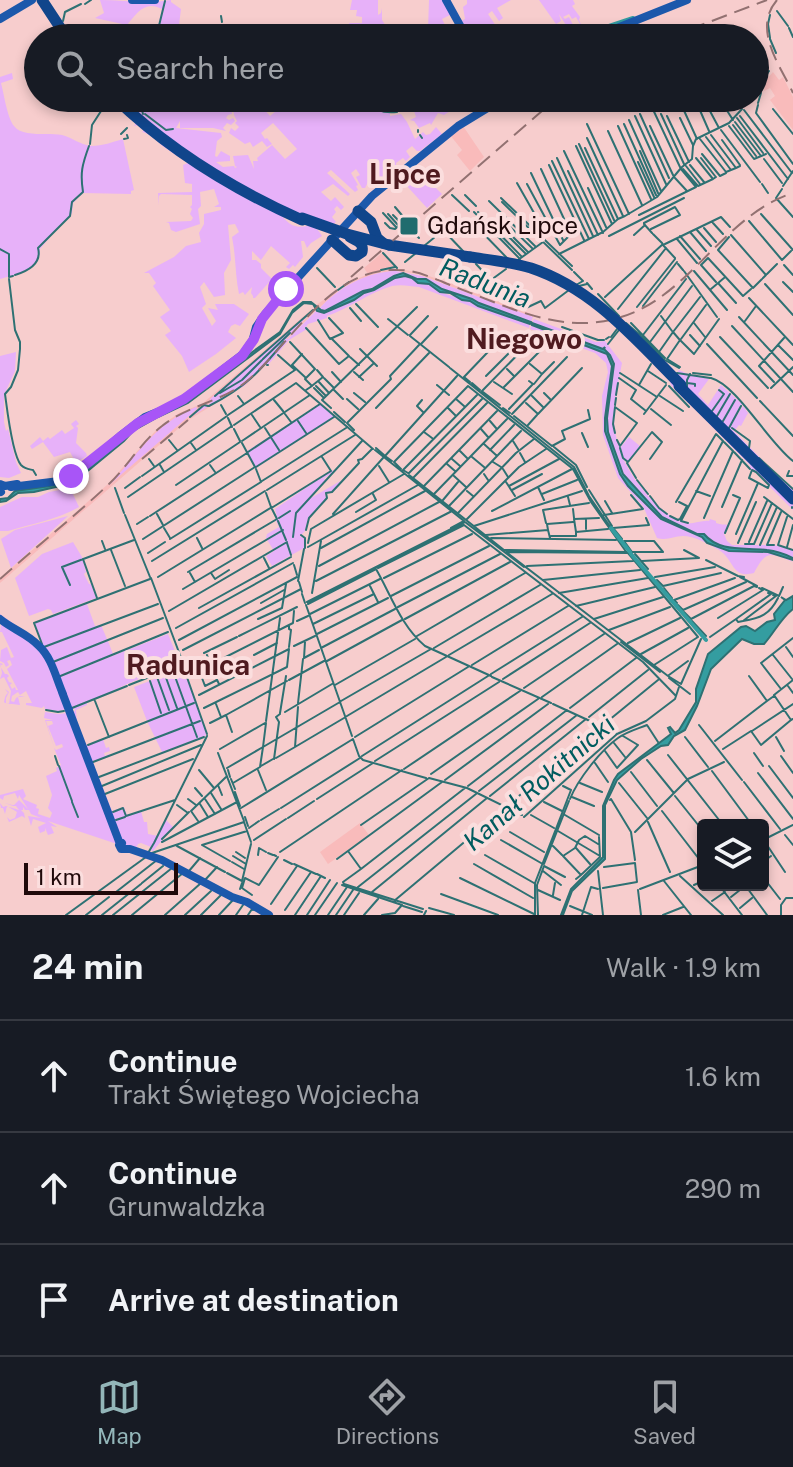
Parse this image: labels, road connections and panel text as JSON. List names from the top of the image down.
{
  "districts": ["Lipce", "Niegowo", "Radunica"],
  "water": ["Radunia", "Kanał Rokitnicki"],
  "places": {
    "transit": ["Gdańsk Lipce"]
  },
  "scale_bar": "1 km",
  "page": {
    "search": "Search here",
    "scale": "1 km",
    "heading": ["24 min", "Walk · 1.9 km"],
    "list": [
      ["Continue", "Trakt Świętego Wojciecha", "1.6 km"],
      ["Continue", "Grunwaldzka", "290 m"],
      "Arrive at destination"
    ],
    "nav": ["Map", "Directions", "Saved"]
  }
}
